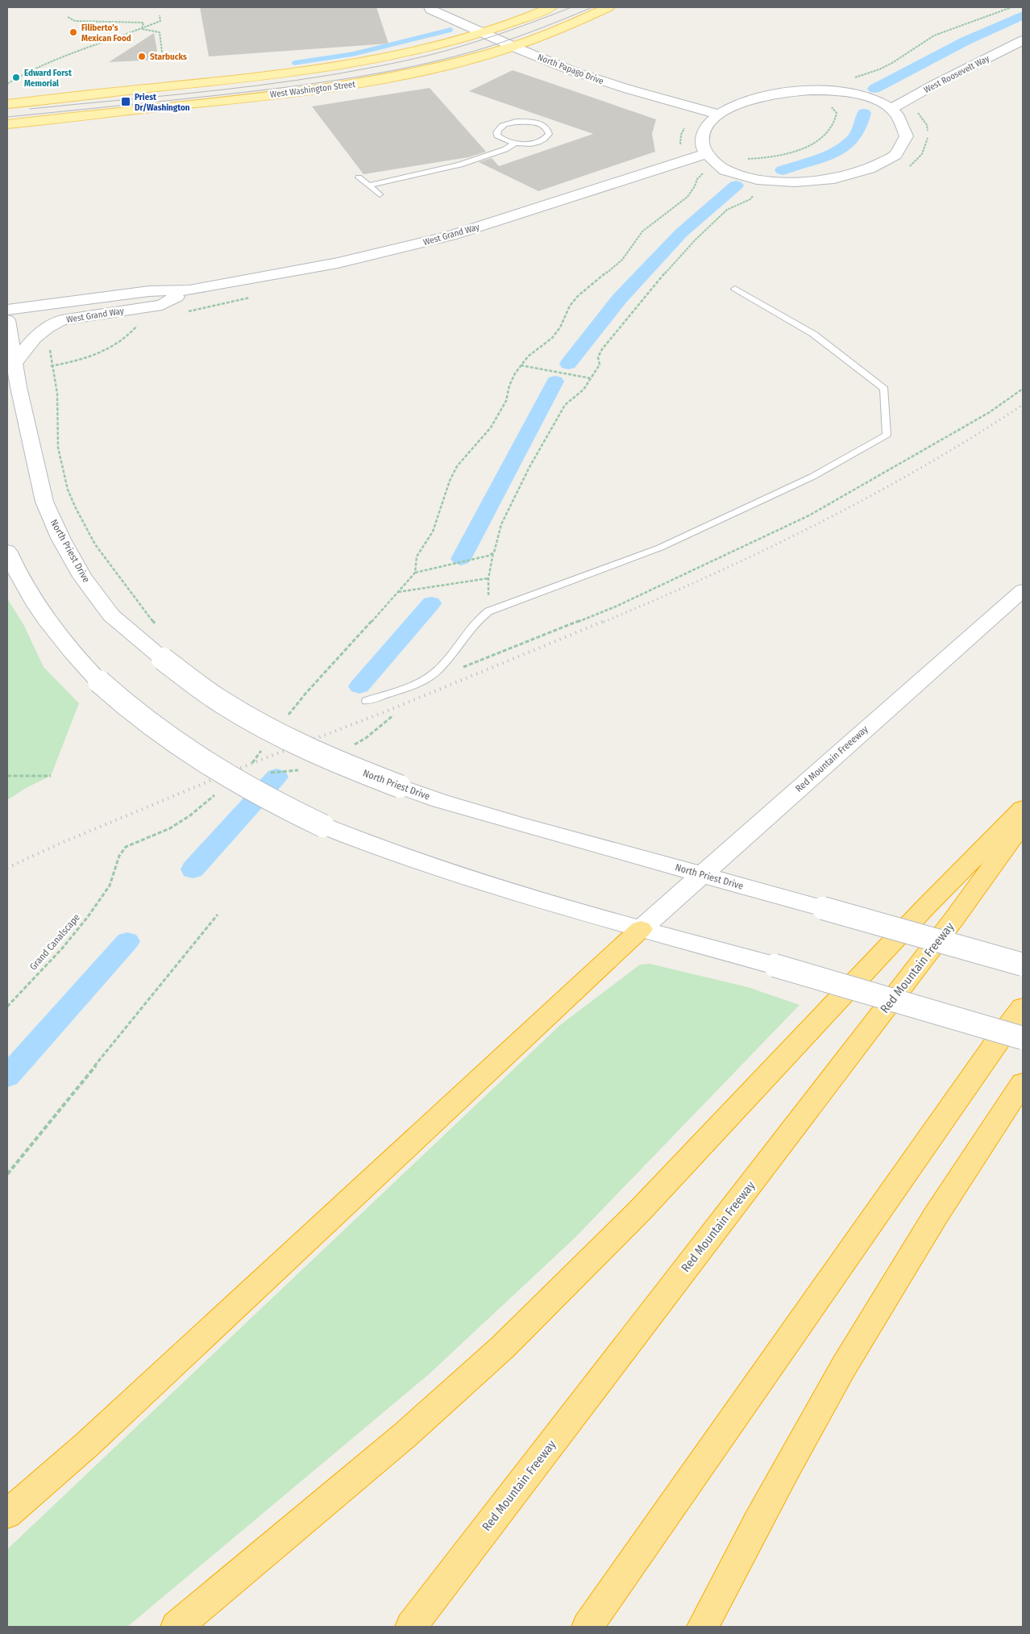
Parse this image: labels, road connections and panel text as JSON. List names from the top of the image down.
{
  "streets": {
    "highway": ["Red Mountain Freeway"],
    "main road": ["West Washington Street"],
    "street": [
      "North Papago Drive",
      "West Roosevelt Way",
      "West Grand Way",
      "North Priest Drive",
      "Red Mountain Freeeway"
    ],
    "path": ["Grand Canalscape"]
  },
  "crossings": [
    ["North Papago Drive", "West Washington Street"],
    ["West Grand Way", "North Priest Drive"],
    ["North Priest Drive", "Red Mountain Freeeway"]
  ],
  "places": {
    "other": ["Filiberto’s Mexican Food", "Starbucks", "Edward Forst Memorial"],
    "transit": ["Priest Dr/Washington"]
  }
}
